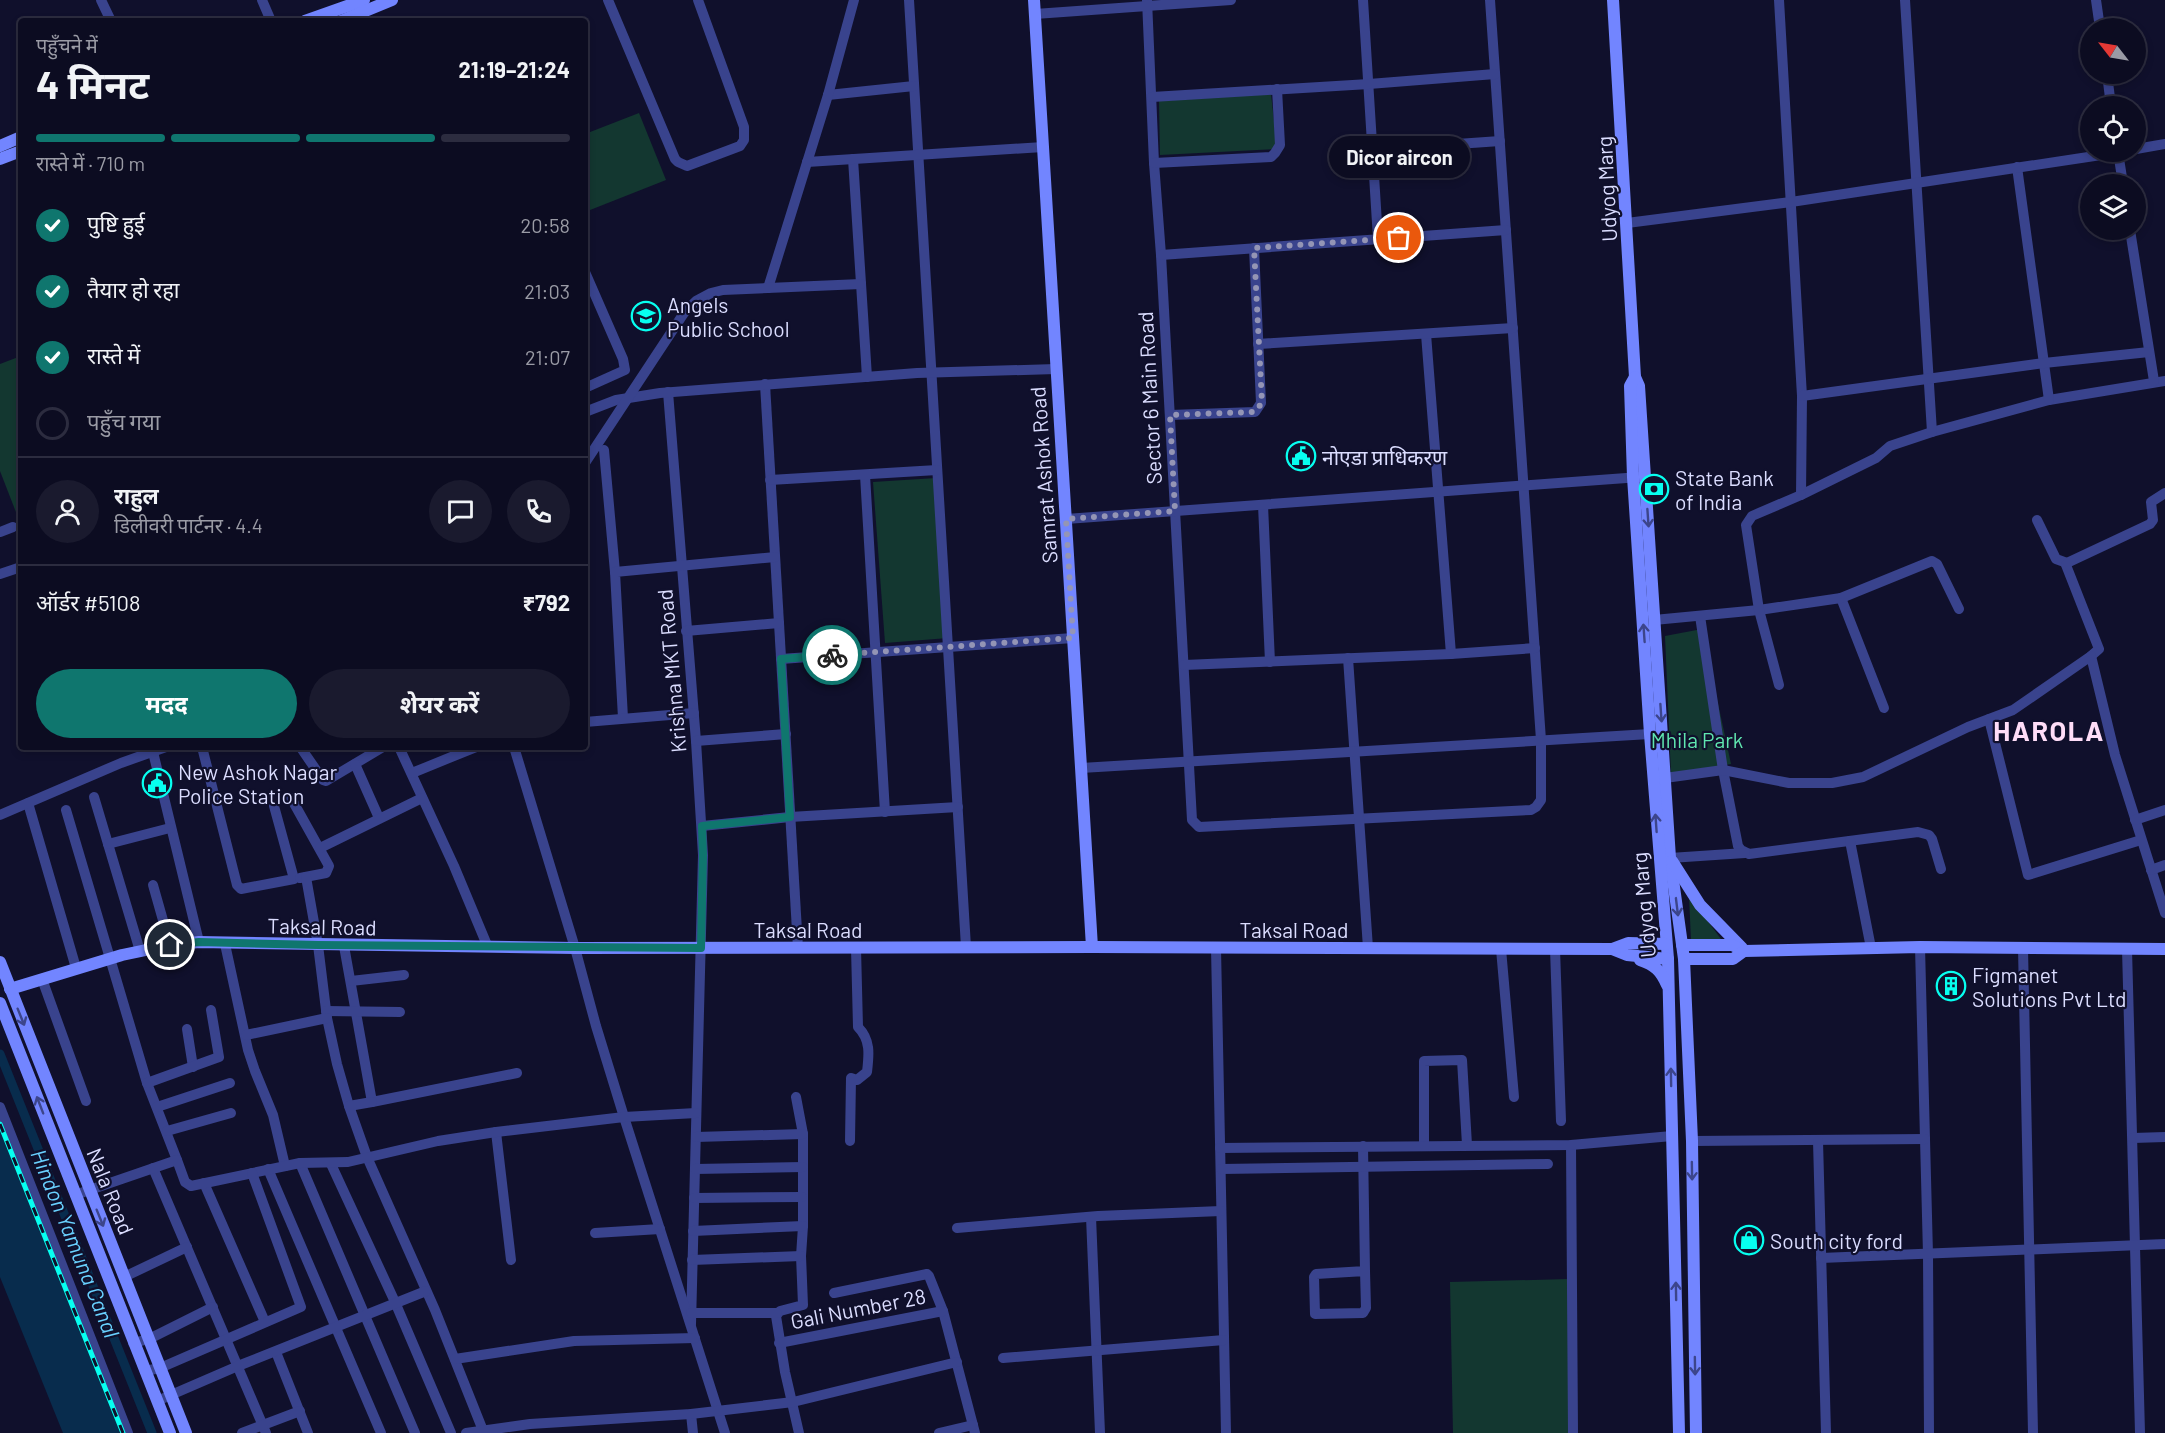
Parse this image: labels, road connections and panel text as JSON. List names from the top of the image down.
{
  "streets": {
    "street": [
      "Udyog Marg",
      "Sector 6 Main Road",
      "Samrat Ashok Road",
      "Krishna MKT Road",
      "Taksal Road",
      "Nala Road",
      "Gali Number 28"
    ]
  },
  "crossings": [
    ["Udyog Marg", "Taksal Road"],
    ["Samrat Ashok Road", "Taksal Road"],
    ["Krishna MKT Road", "Taksal Road"],
    ["Taksal Road", "Nala Road"]
  ],
  "districts": ["HAROLA"],
  "water": ["Hindon Yamuna Canal"],
  "parks": ["Mhila Park"],
  "places": {
    "other": ["Dicor aircon"],
    "school or university": ["Angels Public School"],
    "public building": ["नोएडा प्राधिकरण", "New Ashok Nagar Police Station"],
    "bank": ["State Bank of India"],
    "building": ["Figmanet Solutions Pvt Ltd"],
    "shop": ["South city ford"]
  },
  "north": "top left",
  "page": {
    "heading": ["4 मिनट", "पहुँचने में", "21:19–21:24"],
    "panel": [
      "राहुल",
      "डिलीवरी पार्टनर · 4.4",
      "ऑर्डर #5108",
      "₹792"
    ],
    "bar": "रास्ते में · 710 m",
    "bubble": "Dicor aircon",
    "list": [
      ["पुष्टि हुई", "20:58"],
      ["तैयार हो रहा", "21:03"],
      ["रास्ते में", "21:07"],
      "पहुँच गया"
    ],
    "buttons": ["मदद", "शेयर करें"]
  }
}
